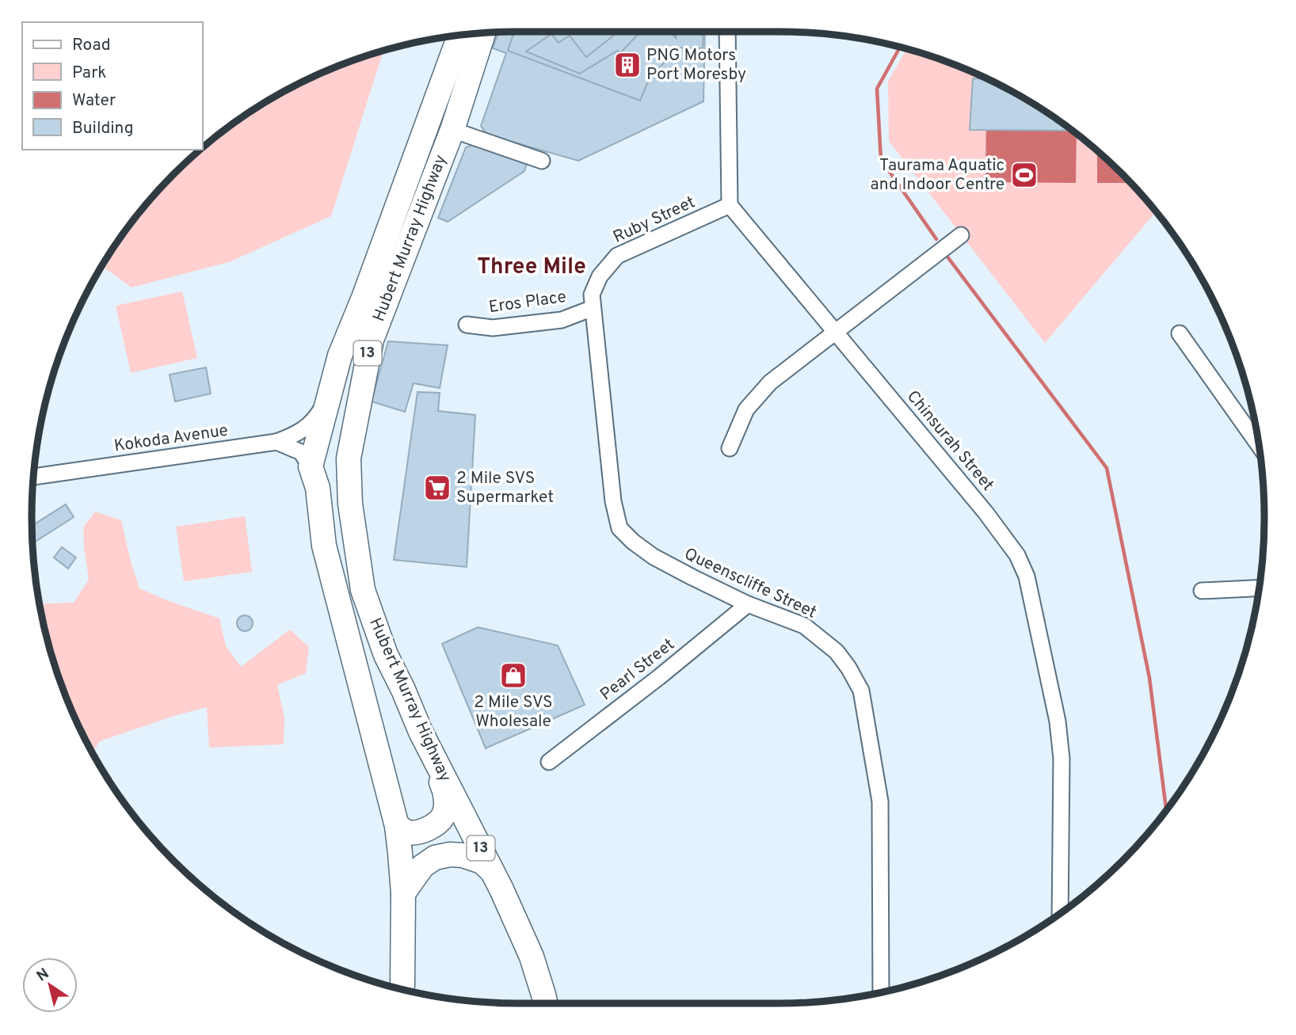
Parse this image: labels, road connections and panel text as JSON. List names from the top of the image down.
{
  "streets": {
    "highway": ["Hubert Murray Highway", "13"],
    "street": [
      "Ruby Street",
      "Eros Place",
      "Kokoda Avenue",
      "Chinsurah Street",
      "Queenscliffe Street",
      "Pearl Street"
    ]
  },
  "crossings": [
    ["Ruby Street", "Chinsurah Street"],
    ["Ruby Street", "Queenscliffe Street"],
    ["Eros Place", "Queenscliffe Street"],
    ["Queenscliffe Street", "Pearl Street"]
  ],
  "districts": ["Three Mile"],
  "places": {
    "building": ["PNG Motors Port Moresby"],
    "sports": ["Taurama Aquatic and Indoor Centre"],
    "supermarket": ["2 Mile SVS Supermarket"],
    "shop": ["2 Mile SVS Wholesale"]
  },
  "legend": [
    "Road",
    "Park",
    "Water",
    "Building"
  ],
  "north": "top left"
}
